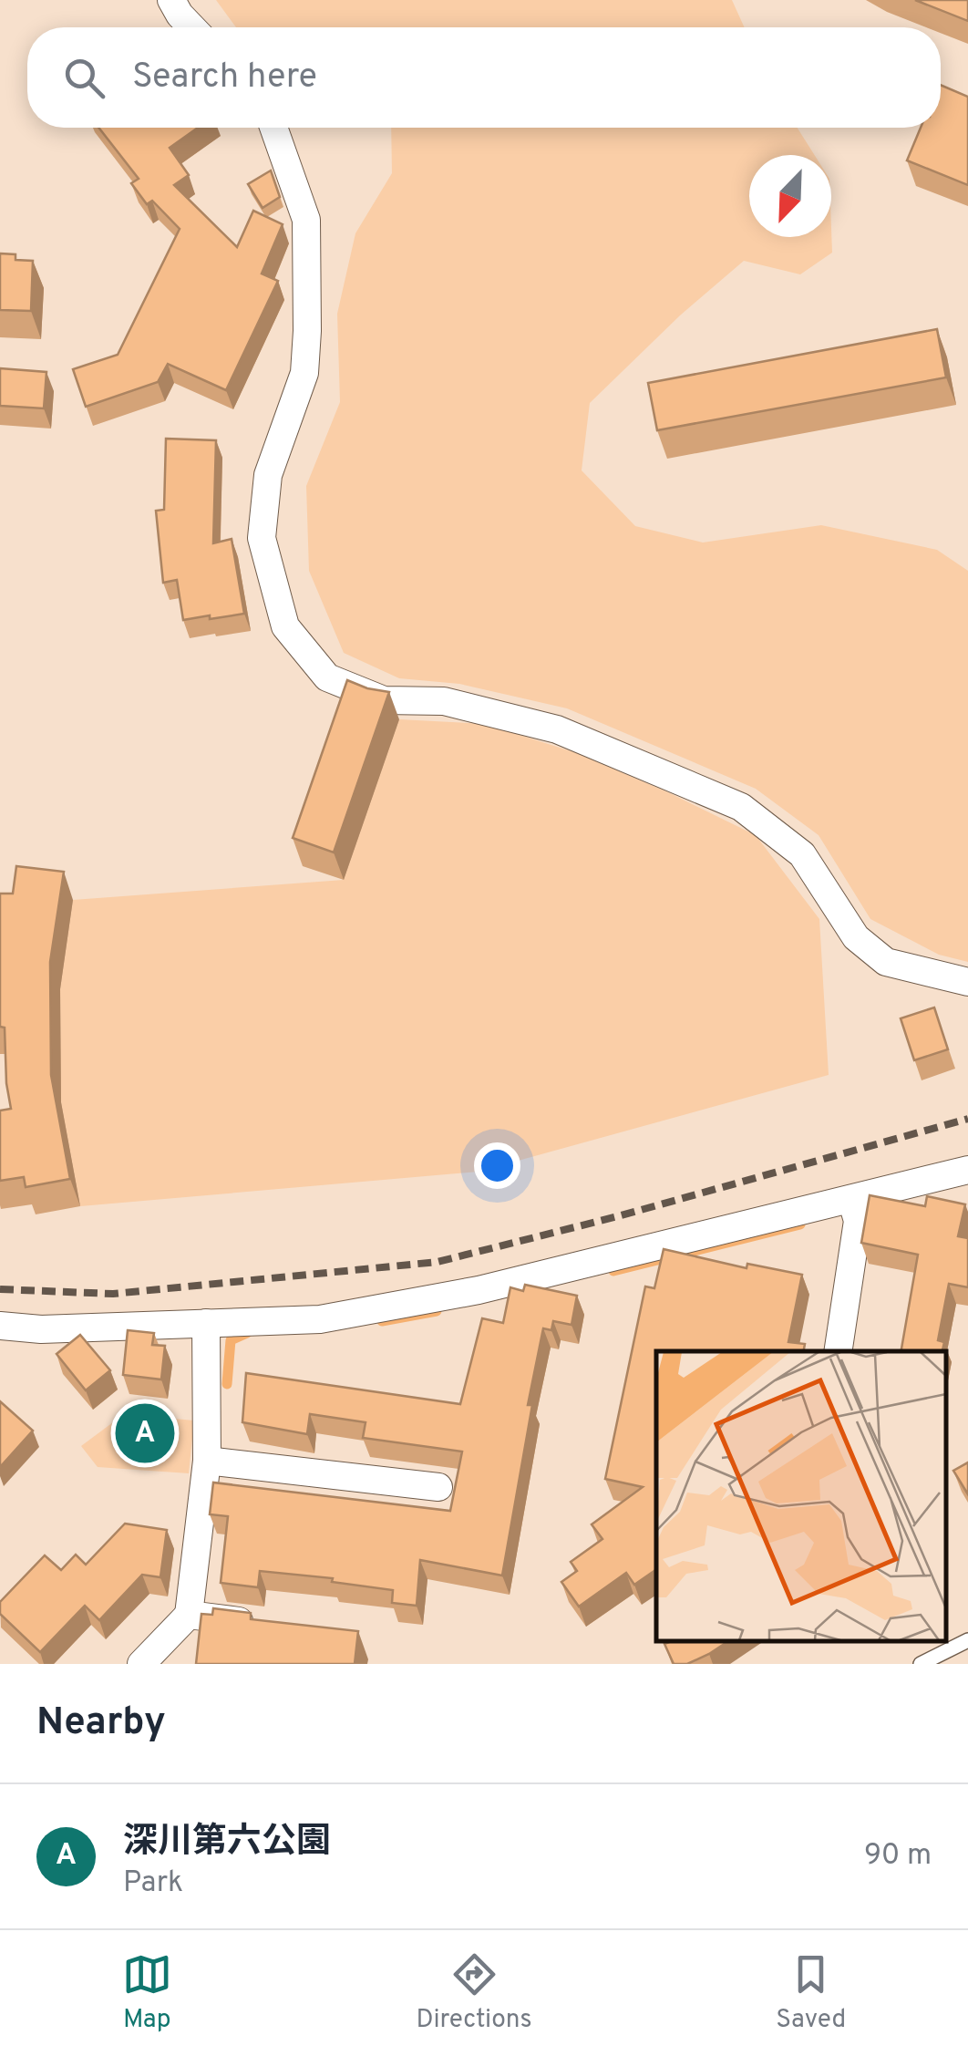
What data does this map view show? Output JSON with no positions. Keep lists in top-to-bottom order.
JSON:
{
  "north": "bottom left",
  "page": {
    "search": "Search here",
    "pins": "A",
    "heading": "Nearby",
    "list": [
      {
        "mark": "A",
        "name": "深川第六公園",
        "note": "Park",
        "value": "90 m"
      }
    ],
    "nav": ["Map", "Directions", "Saved"]
  }
}
